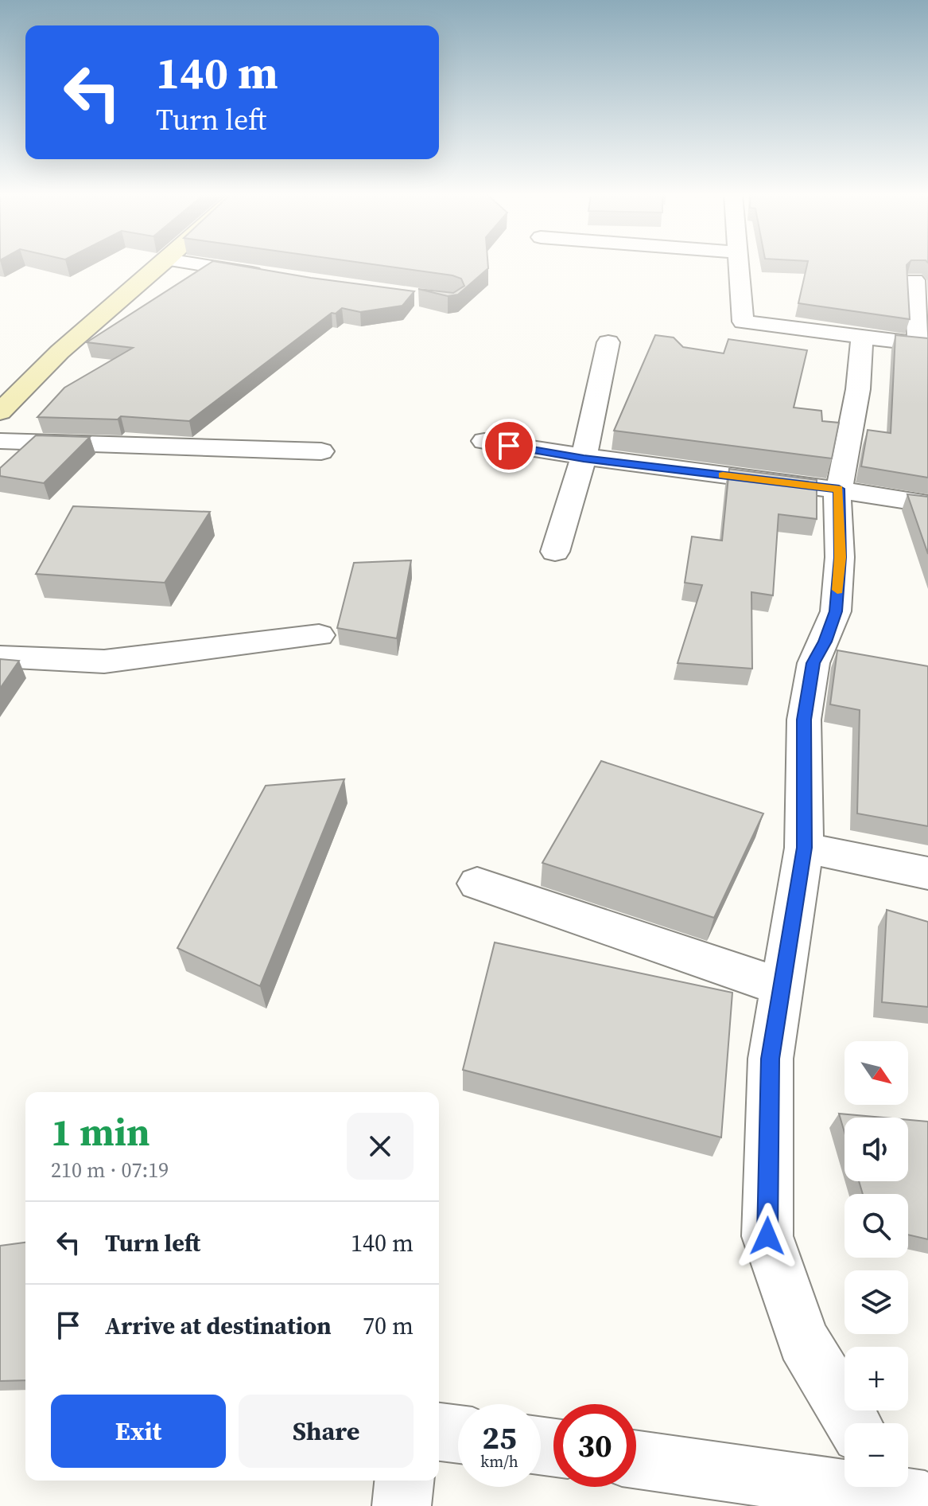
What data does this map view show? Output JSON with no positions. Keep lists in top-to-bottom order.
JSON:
{
  "north": "bottom right",
  "page": {
    "turn": ["140 m", "Turn left"],
    "map_buttons": ["+", "−"],
    "heading": ["1 min", "210 m · 07:19"],
    "list": [
      {
        "name": "Turn left",
        "value": "140 m"
      },
      {
        "name": "Arrive at destination",
        "value": "70 m"
      }
    ],
    "buttons": ["Exit", "Share"],
    "speed": "25 km/h",
    "limit": "30"
  }
}
